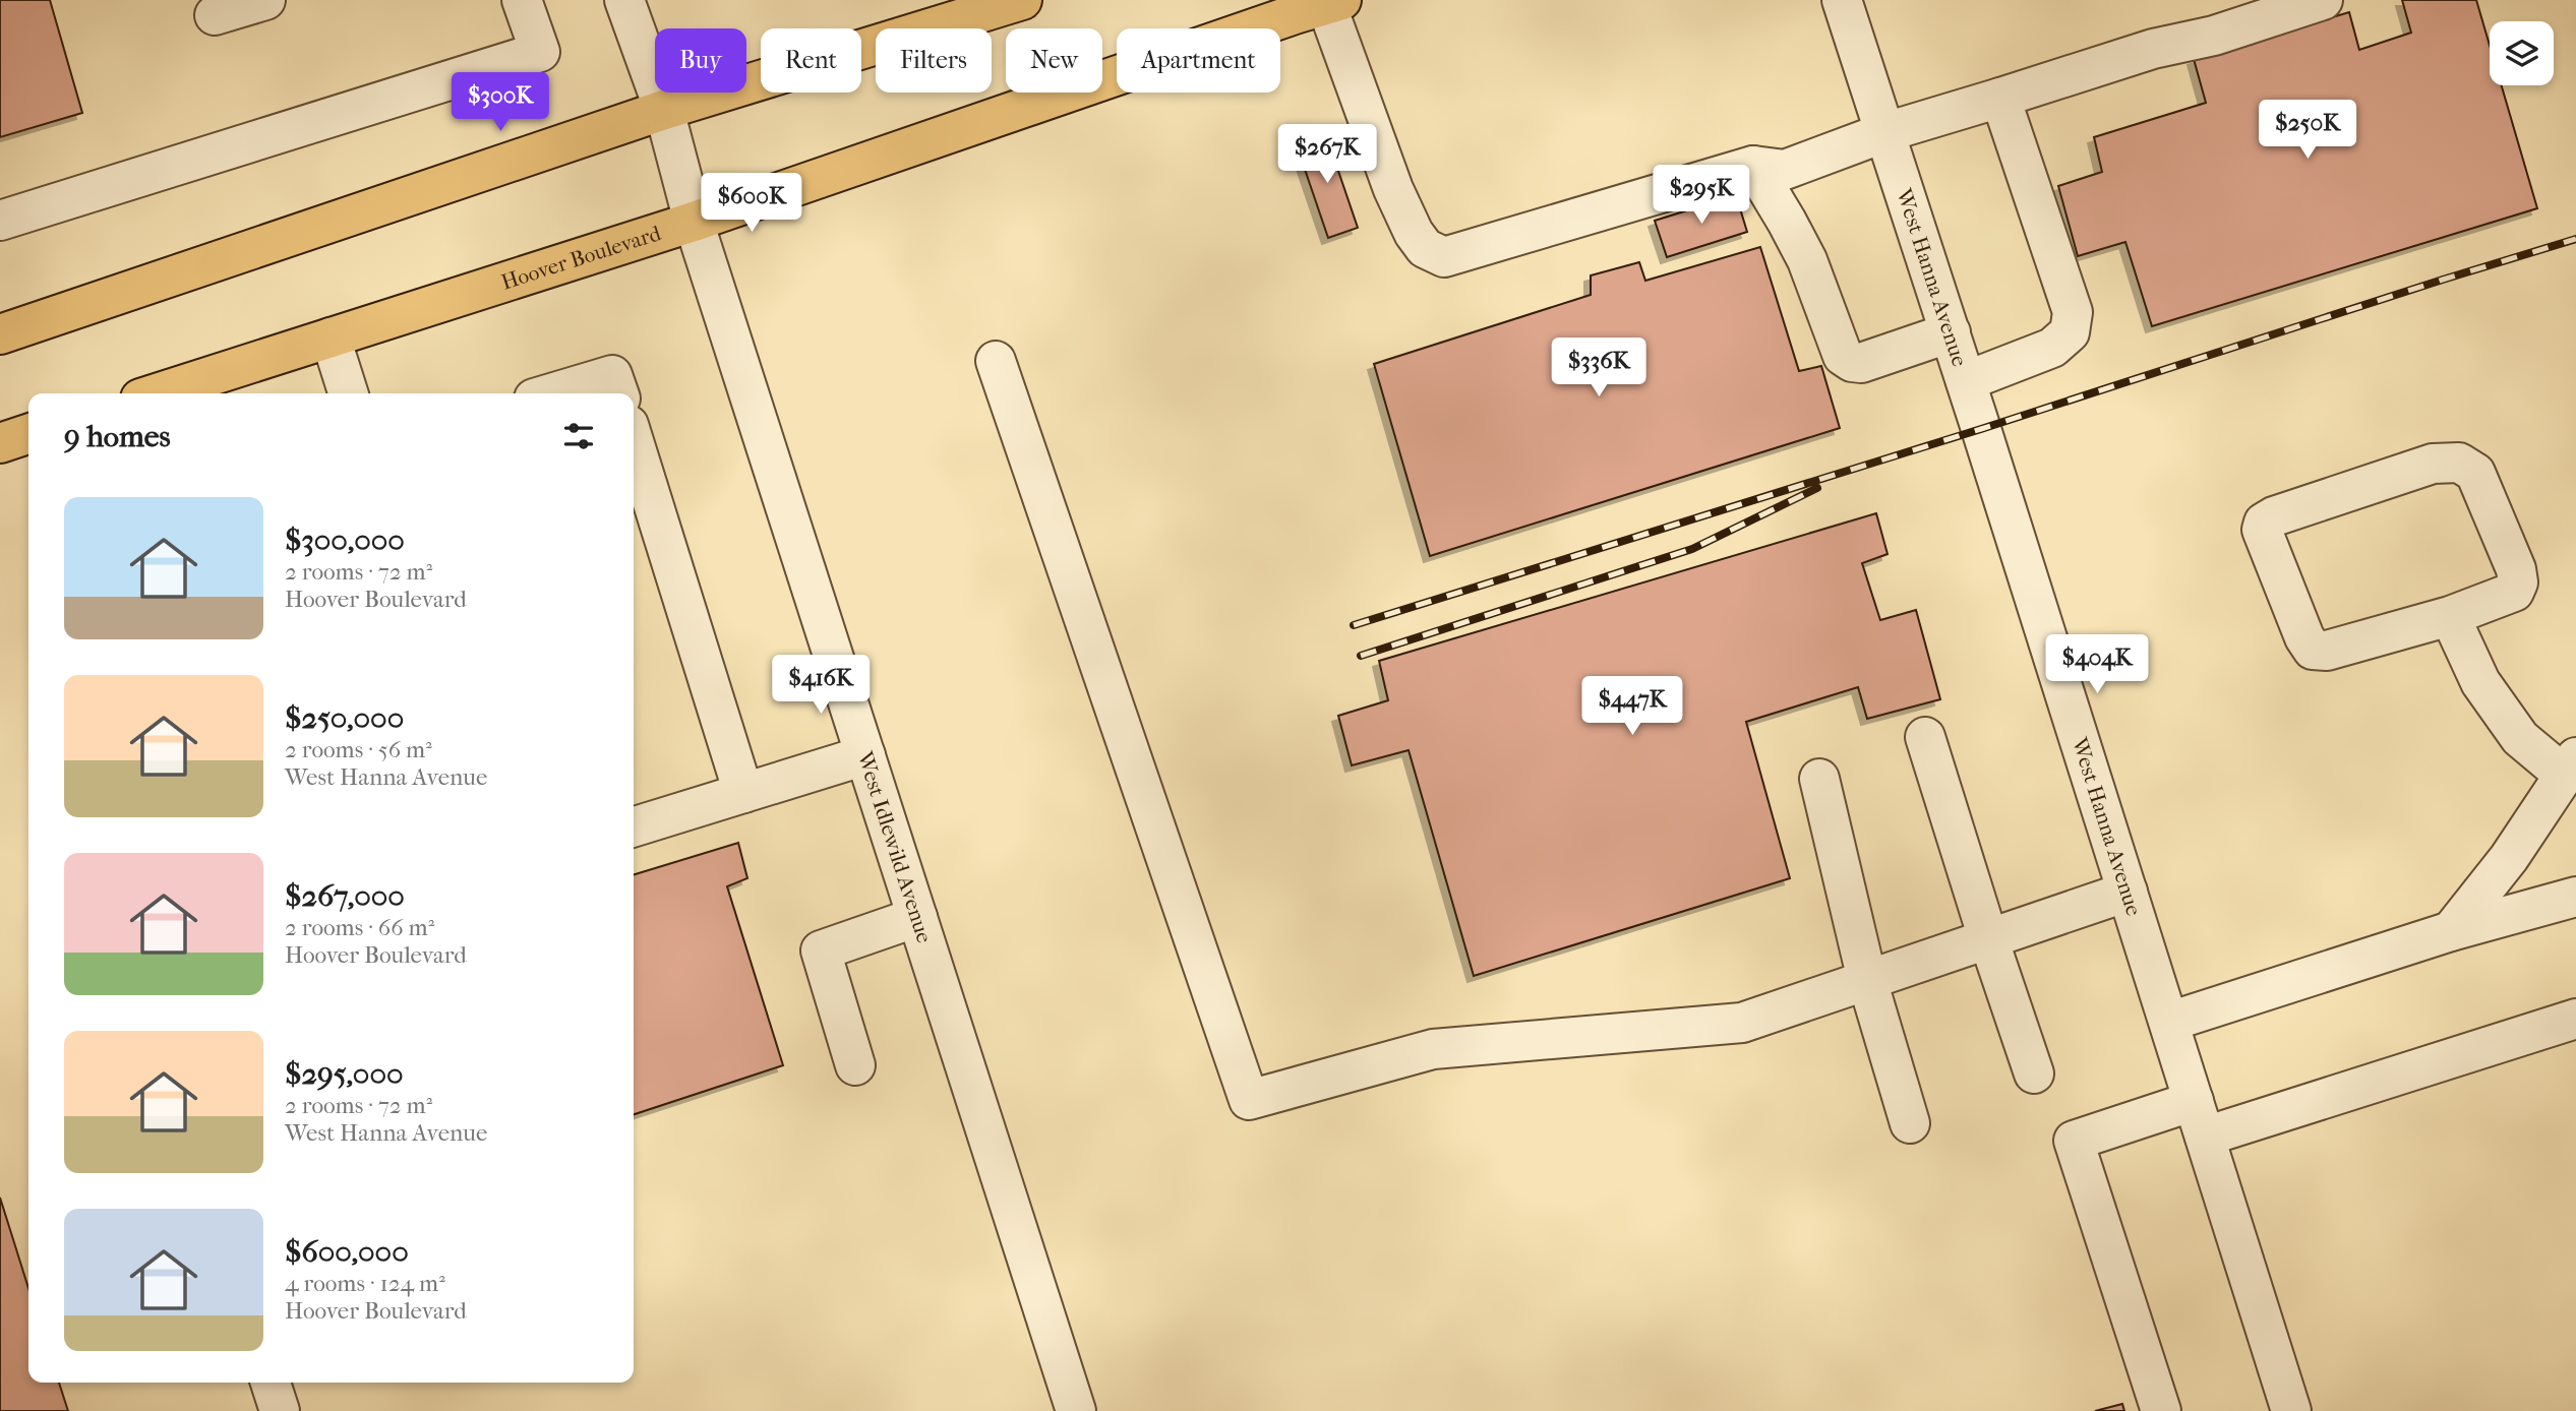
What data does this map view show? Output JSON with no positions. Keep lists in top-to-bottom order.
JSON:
{
  "streets": {
    "main road": ["Hoover Boulevard"],
    "street": ["West Hanna Avenue", "West Idlewild Avenue"]
  },
  "crossings": [
    ["Hoover Boulevard", "West Idlewild Avenue"]
  ],
  "page": {
    "chip": [
      "Buy",
      "Rent",
      "Filters",
      "New",
      "Apartment"
    ],
    "price": [
      "$300K",
      "$250K",
      "$267K",
      "$295K",
      "$600K",
      "$336K",
      "$404K",
      "$416K",
      "$447K"
    ],
    "heading": "9 homes",
    "list": [
      {
        "name": "$300,000",
        "note": "2 rooms · 72 m² · Hoover Boulevard"
      },
      {
        "name": "$250,000",
        "note": "2 rooms · 56 m² · West Hanna Avenue"
      },
      {
        "name": "$267,000",
        "note": "2 rooms · 66 m² · Hoover Boulevard"
      },
      {
        "name": "$295,000",
        "note": "2 rooms · 72 m² · West Hanna Avenue"
      },
      {
        "name": "$600,000",
        "note": "4 rooms · 124 m² · Hoover Boulevard"
      }
    ]
  }
}
